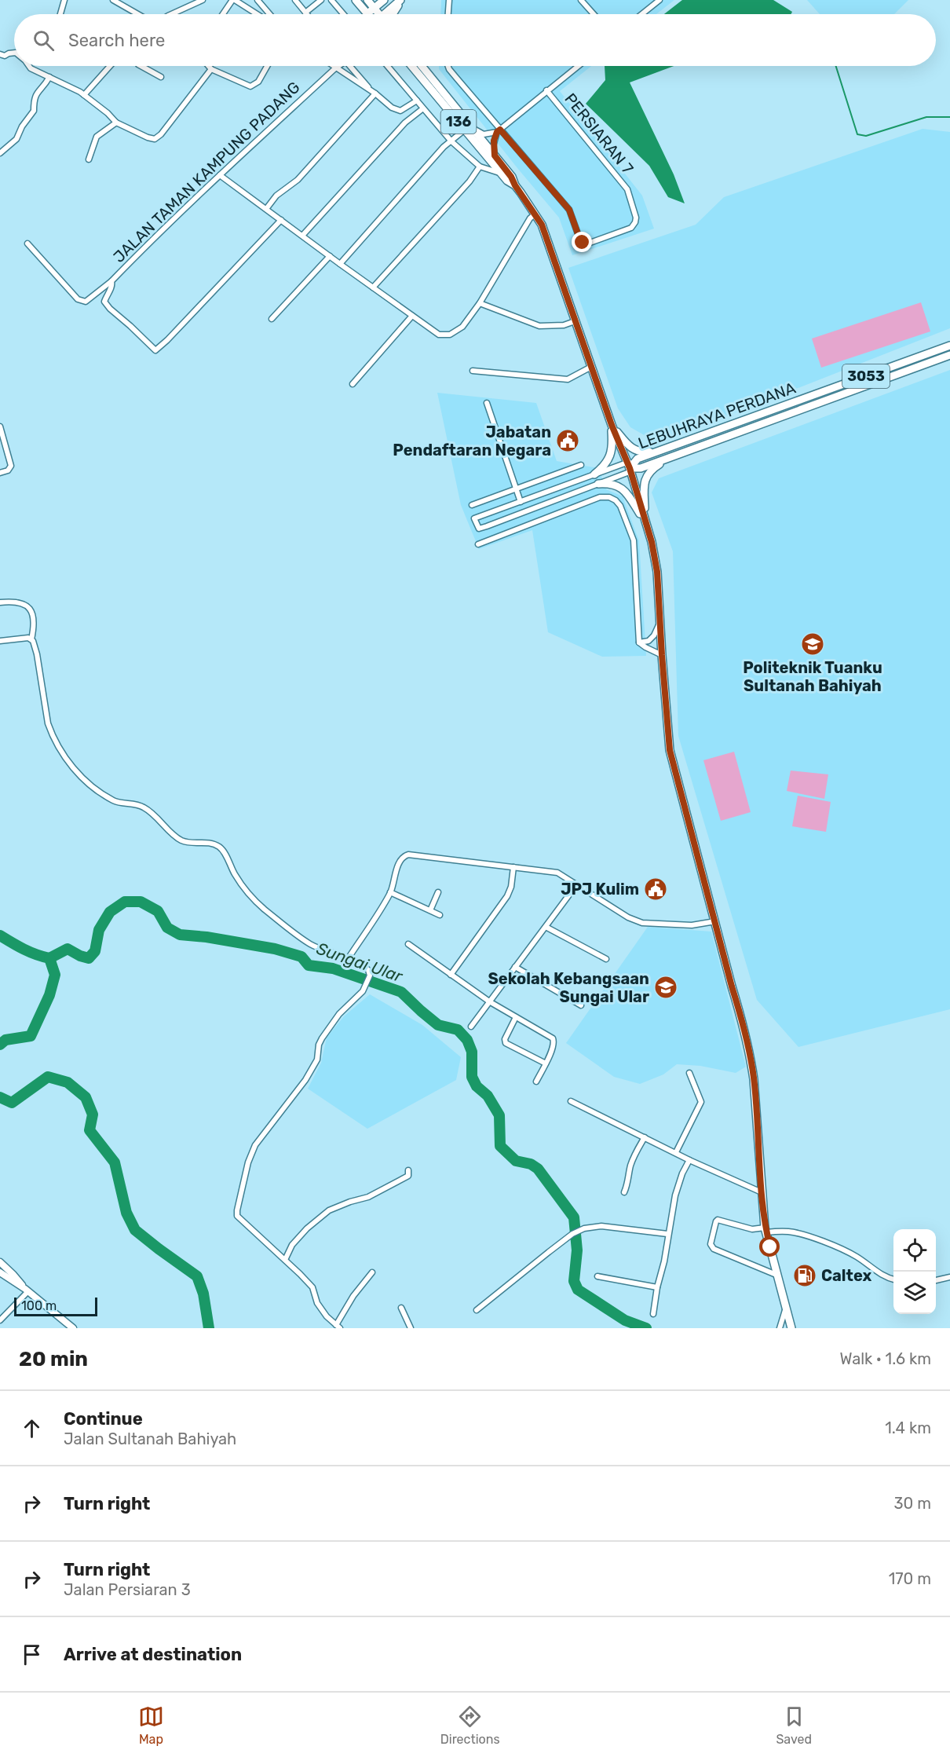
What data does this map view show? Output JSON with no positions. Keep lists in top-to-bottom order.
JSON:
{
  "streets": {
    "main road": ["136", "3053", "LEBUHRAYA PERDANA"],
    "street": ["PERSIARAN 7", "JALAN TAMAN KAMPUNG PADANG"]
  },
  "crossings": [
    ["136", "LEBUHRAYA PERDANA"]
  ],
  "water": ["Sungai Ular"],
  "places": {
    "public building": ["Jabatan Pendaftaran Negara", "JPJ Kulim"],
    "school or university": ["Politeknik Tuanku Sultanah Bahiyah", "Sekolah Kebangsaan Sungai Ular"],
    "fuel station": ["Caltex"]
  },
  "scale_bar": "100 m",
  "page": {
    "search": "Search here",
    "scale": "100 m",
    "heading": ["20 min", "Walk · 1.6 km"],
    "list": [
      ["Continue", "Jalan Sultanah Bahiyah", "1.4 km"],
      ["Turn right", "30 m"],
      ["Turn right", "Jalan Persiaran 3", "170 m"],
      "Arrive at destination"
    ],
    "nav": ["Map", "Directions", "Saved"]
  }
}
